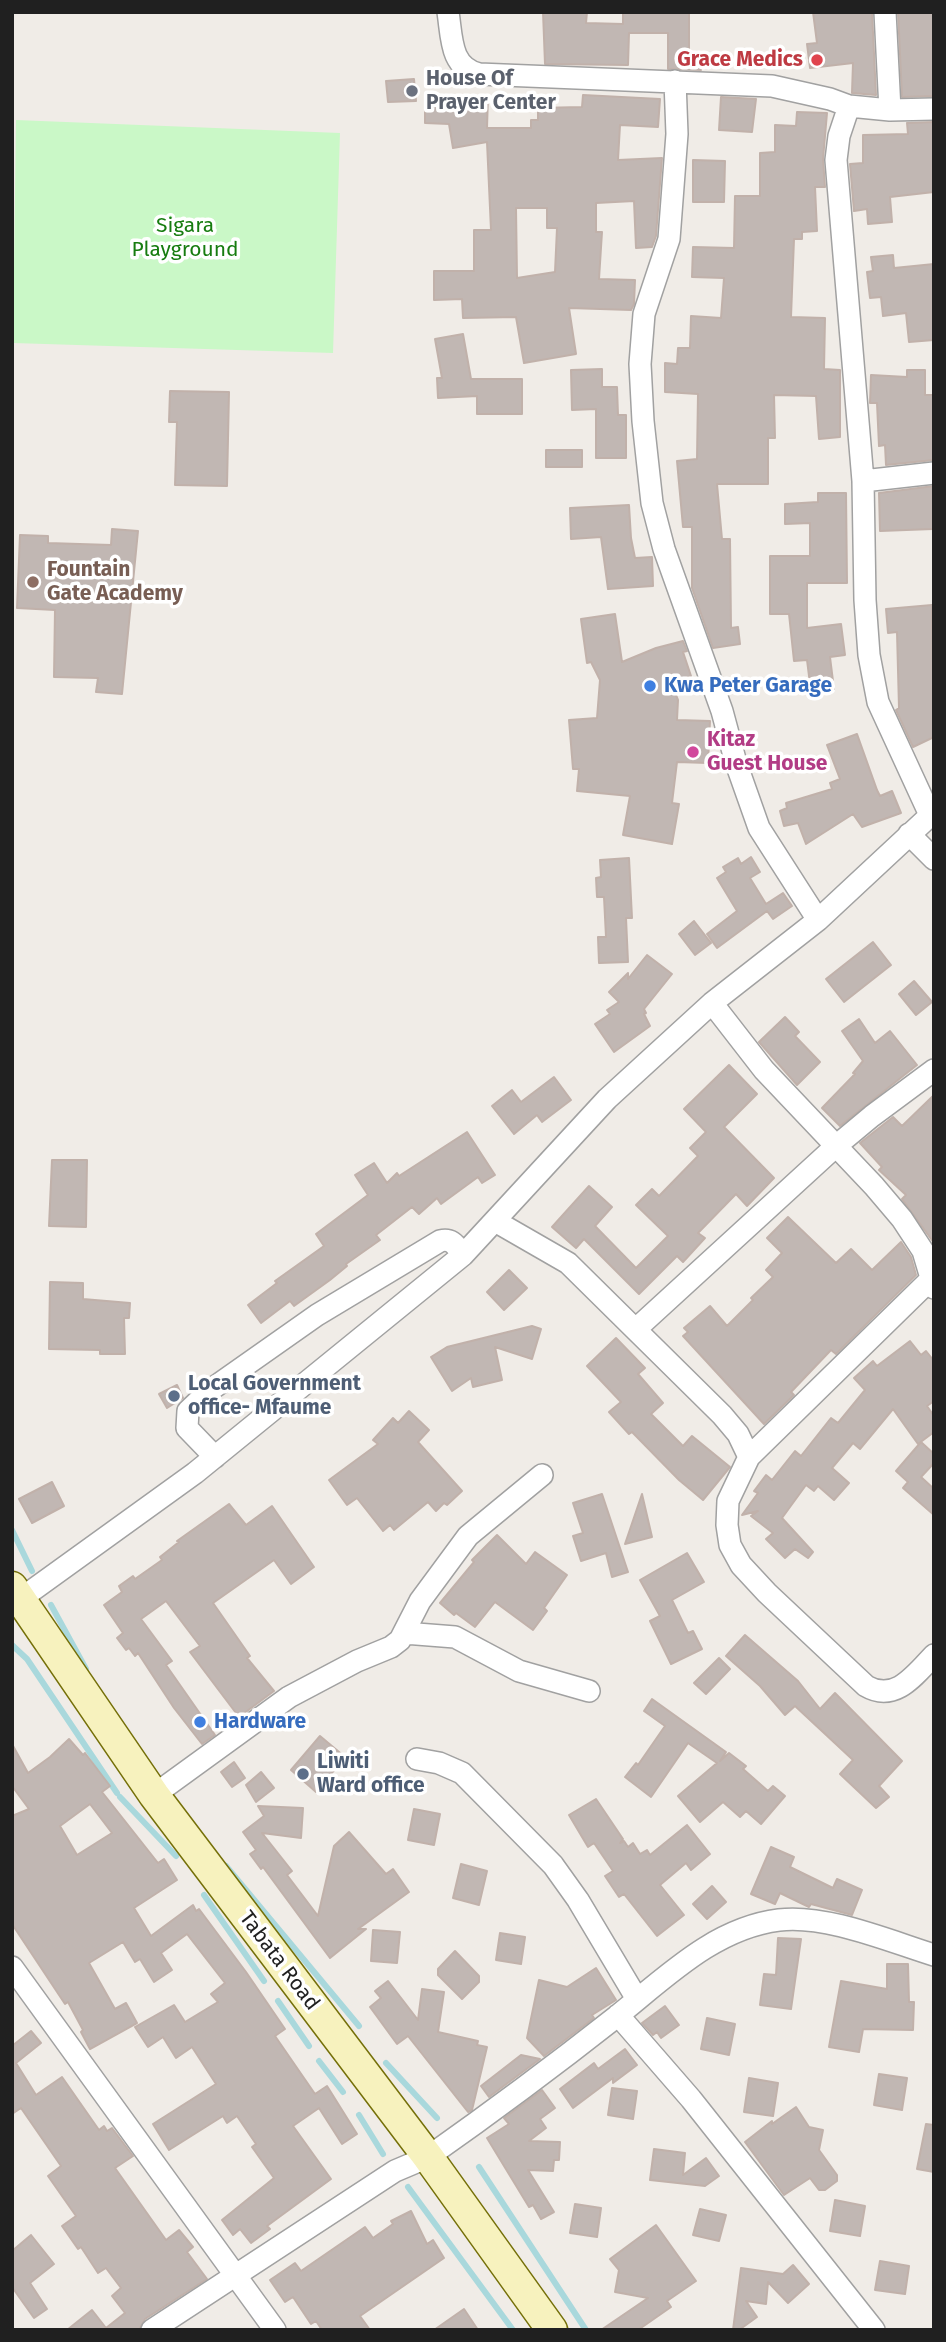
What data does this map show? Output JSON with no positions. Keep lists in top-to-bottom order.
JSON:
{
  "streets": {
    "main road": ["Tabata Road"]
  },
  "parks": ["Sigara Playground"],
  "places": [
    "Grace Medics",
    "House Of Prayer Center",
    "Fountain Gate Academy",
    "Kwa Peter Garage",
    "Kitaz Guest House",
    "Local Government office- Mfaume",
    "Hardware",
    "Liwiti Ward office"
  ]
}
